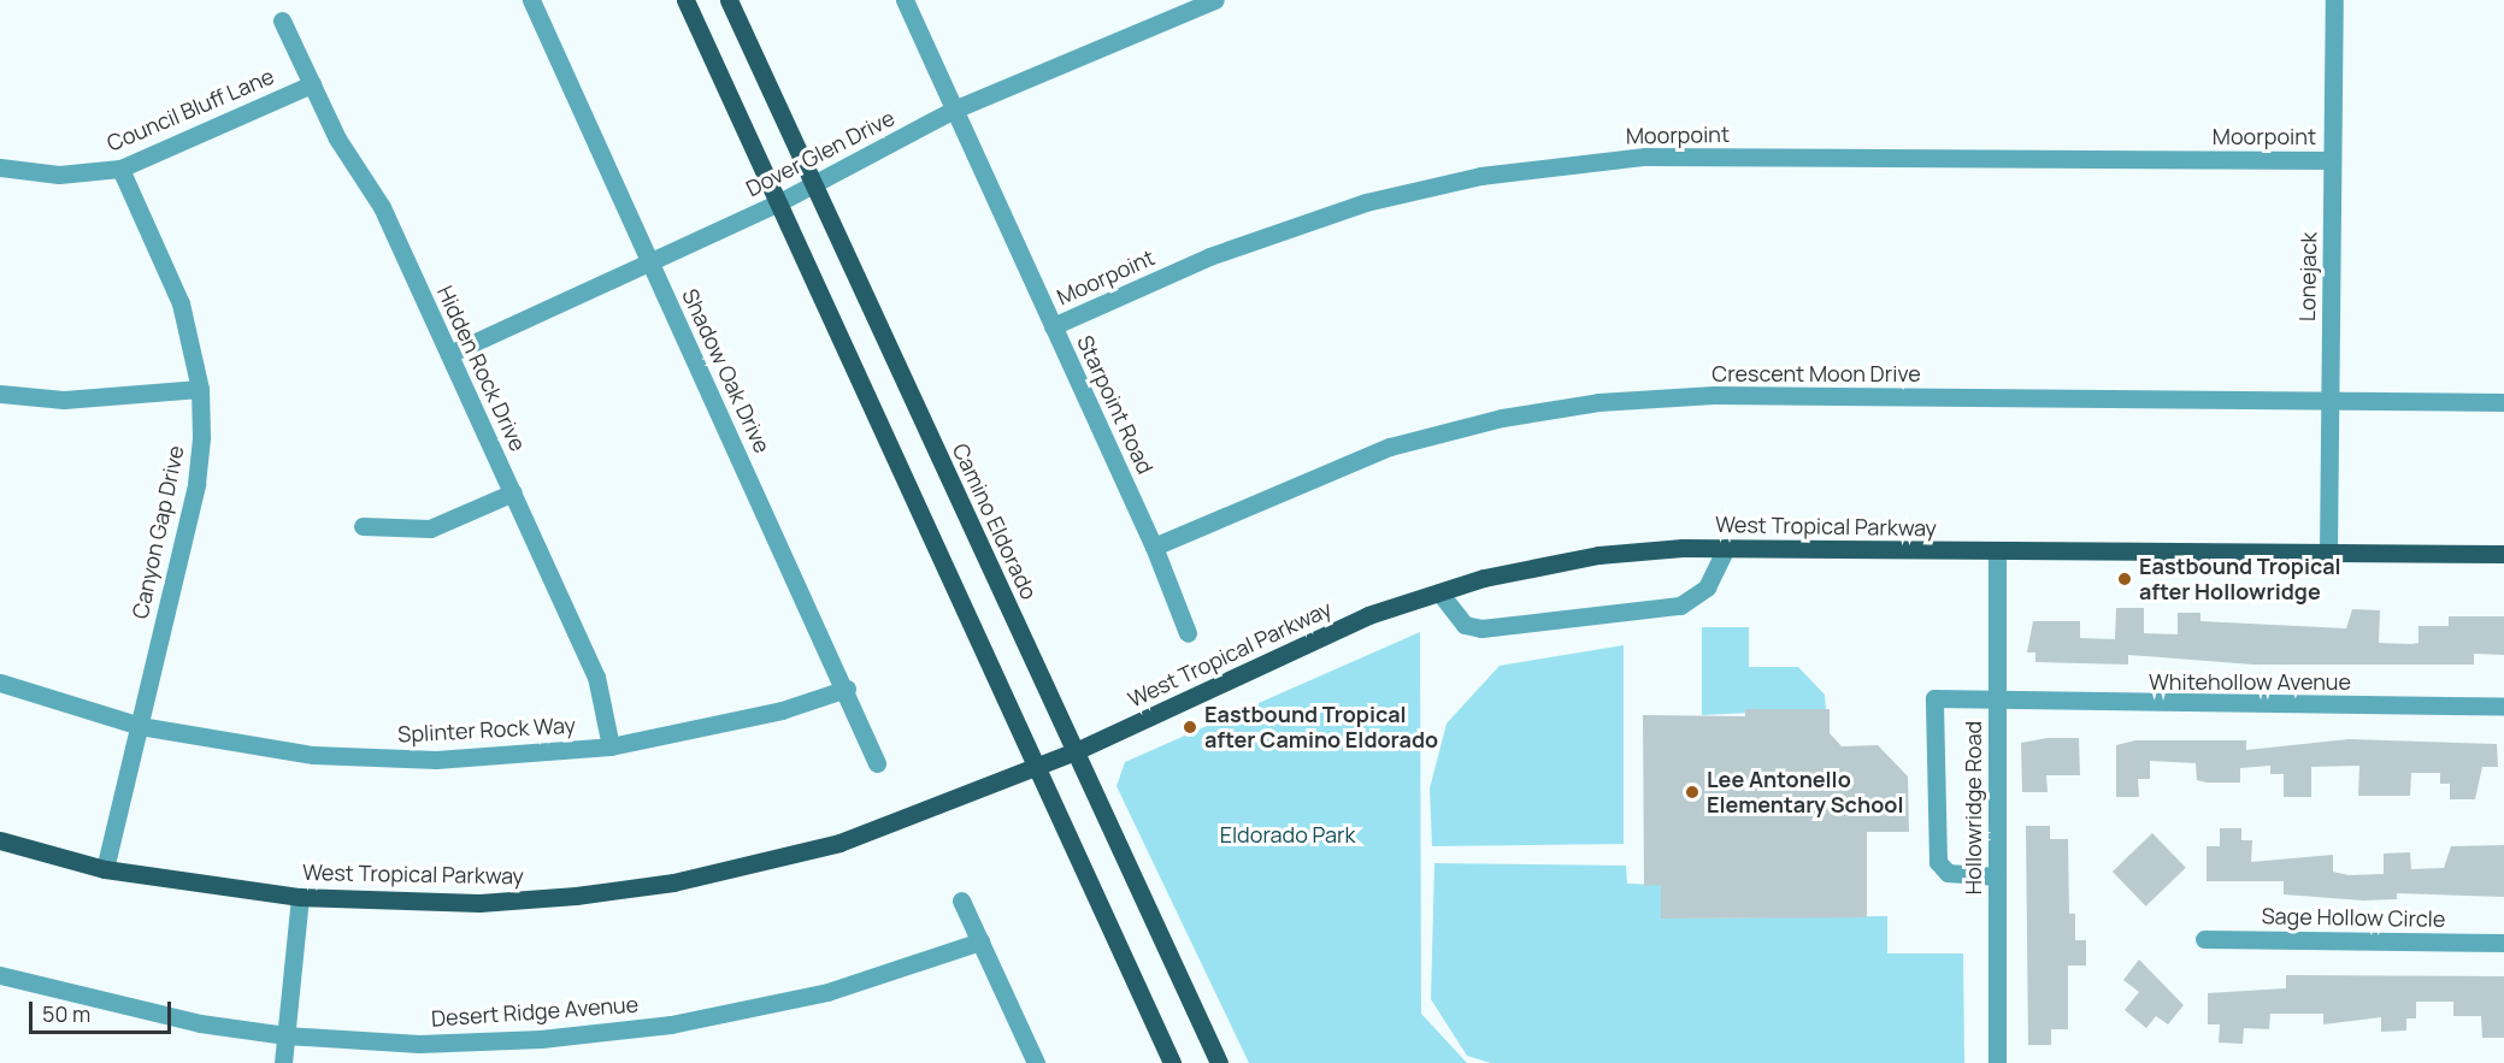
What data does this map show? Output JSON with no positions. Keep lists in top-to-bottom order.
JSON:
{
  "streets": {
    "main road": ["Camino Eldorado", "West Tropical Parkway"],
    "street": [
      "Council Bluff Lane",
      "Moorpoint",
      "Dover Glen Drive",
      "Lonejack",
      "Hidden Rock Drive",
      "Shadow Oak Drive",
      "Crescent Moon Drive",
      "Starpoint Road",
      "Canyon Gap Drive",
      "Whitehollow Avenue",
      "Splinter Rock Way",
      "Hollowridge Road",
      "Sage Hollow Circle",
      "Desert Ridge Avenue"
    ]
  },
  "crossings": [
    ["Council Bluff Lane", "Hidden Rock Drive"],
    ["Council Bluff Lane", "Canyon Gap Drive"],
    ["Moorpoint", "Lonejack"],
    ["Moorpoint", "Starpoint Road"],
    ["Dover Glen Drive", "Hidden Rock Drive"],
    ["Dover Glen Drive", "Shadow Oak Drive"],
    ["Dover Glen Drive", "Starpoint Road"],
    ["Dover Glen Drive", "Camino Eldorado"],
    ["Lonejack", "Crescent Moon Drive"],
    ["Lonejack", "West Tropical Parkway"],
    ["Hidden Rock Drive", "Splinter Rock Way"],
    ["Shadow Oak Drive", "Splinter Rock Way"],
    ["Crescent Moon Drive", "Starpoint Road"],
    ["Camino Eldorado", "West Tropical Parkway"],
    ["West Tropical Parkway", "Canyon Gap Drive"],
    ["West Tropical Parkway", "Hollowridge Road"],
    ["Canyon Gap Drive", "Splinter Rock Way"],
    ["Whitehollow Avenue", "Hollowridge Road"]
  ],
  "parks": ["Eldorado Park"],
  "places": ["Eastbound Tropical after Hollowridge", "Eastbound Tropical after Camino Eldorado", "Lee Antonello Elementary School"],
  "scale_bar": "50 m"
}
